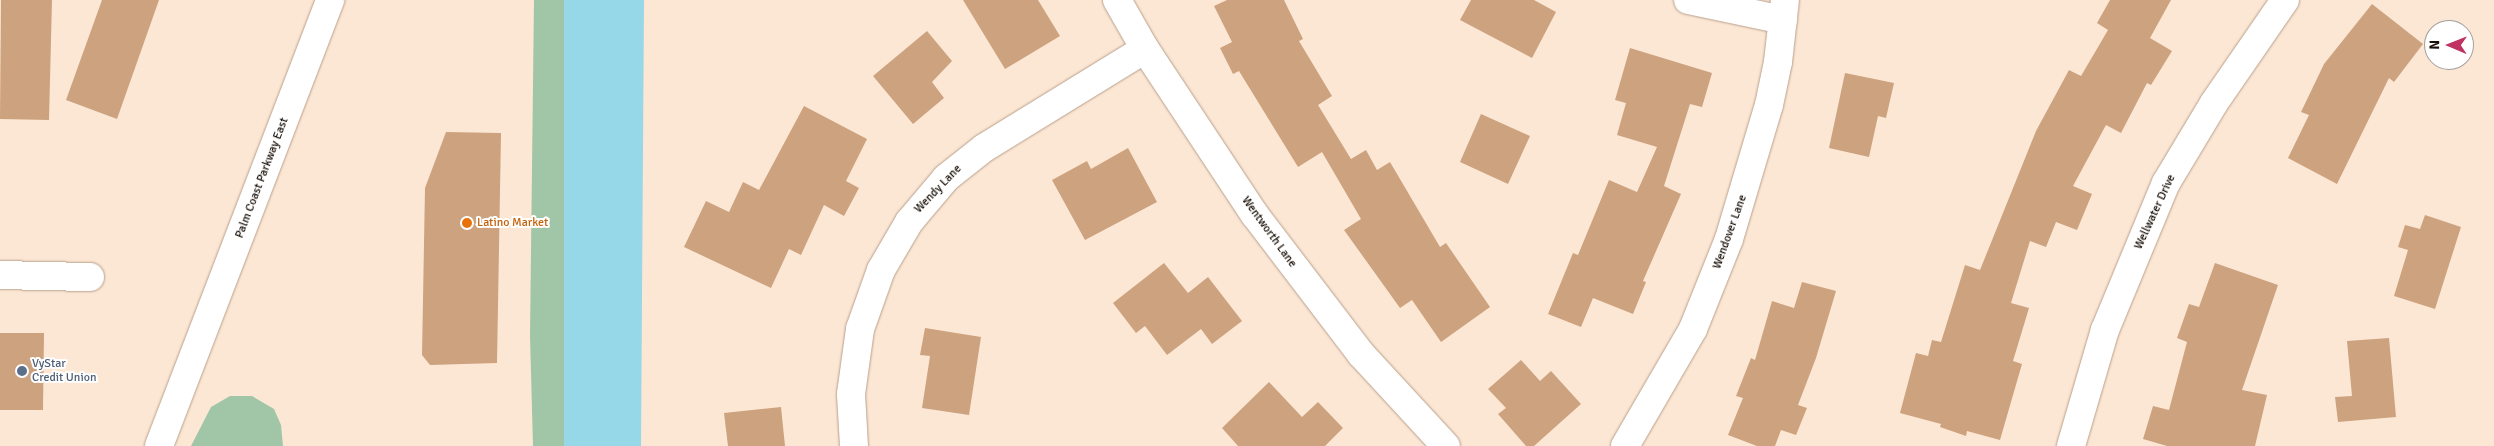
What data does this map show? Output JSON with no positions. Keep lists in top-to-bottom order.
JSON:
{
  "streets": {
    "street": [
      "Palm Coast Parkway East",
      "Wendy Lane",
      "Wellwater Drive",
      "Wentworth Lane",
      "Wendover Lane"
    ]
  },
  "crossings": [
    ["Wendy Lane", "Wentworth Lane"]
  ],
  "places": ["Latino Market", "VyStar Credit Union"],
  "north": "left"
}
